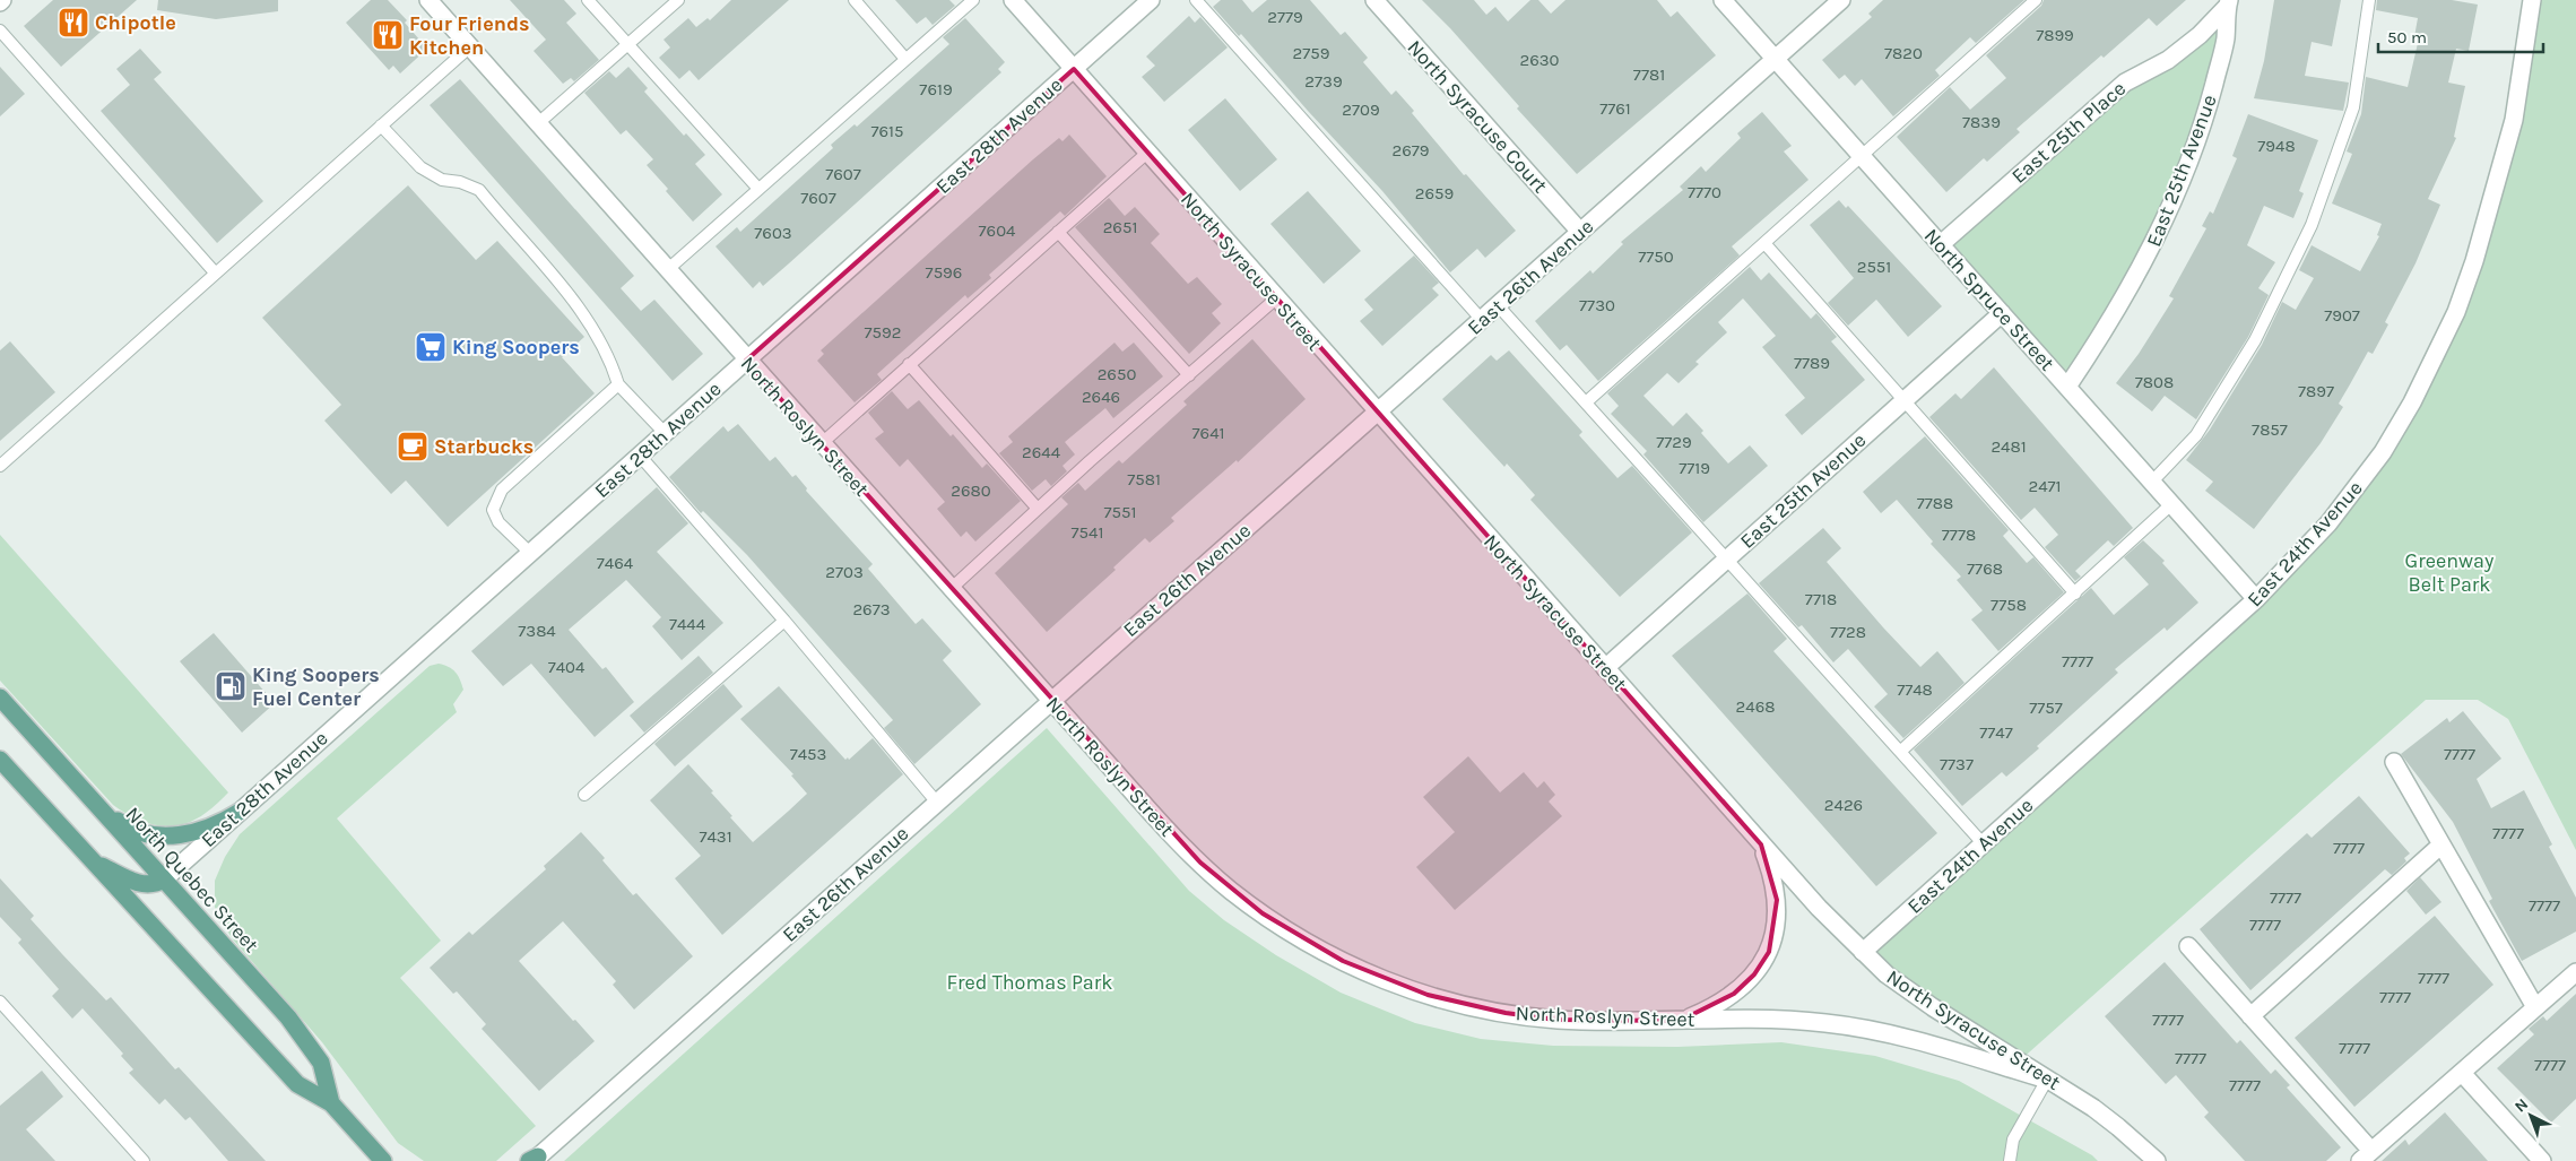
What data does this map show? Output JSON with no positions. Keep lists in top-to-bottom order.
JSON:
{
  "streets": {
    "main road": ["North Quebec Street"],
    "street": [
      "North Syracuse Court",
      "East 25th Place",
      "East 28th Avenue",
      "East 25th Avenue",
      "North Syracuse Street",
      "East 26th Avenue",
      "North Spruce Street",
      "North Roslyn Street",
      "East 24th Avenue"
    ]
  },
  "crossings": [
    ["North Syracuse Court", "East 26th Avenue"],
    ["East 25th Place", "East 25th Avenue"],
    ["East 25th Place", "North Spruce Street"],
    ["East 28th Avenue", "North Syracuse Street"],
    ["East 28th Avenue", "North Roslyn Street"],
    ["East 28th Avenue", "North Quebec Street"],
    ["East 25th Avenue", "North Syracuse Street"],
    ["East 25th Avenue", "North Spruce Street"],
    ["North Syracuse Street", "East 26th Avenue"],
    ["North Syracuse Street", "North Roslyn Street"],
    ["North Syracuse Street", "East 24th Avenue"],
    ["East 26th Avenue", "North Spruce Street"],
    ["East 26th Avenue", "North Roslyn Street"],
    ["North Spruce Street", "East 24th Avenue"]
  ],
  "parks": ["Greenway Belt Park", "Fred Thomas Park"],
  "places": {
    "restaurant": ["Chipotle", "Four Friends Kitchen"],
    "supermarket": ["King Soopers"],
    "cafe": ["Starbucks"],
    "fuel station": ["King Soopers Fuel Center"]
  },
  "house_numbers": [
    "2779",
    "7899",
    "2759",
    "7820",
    "2630",
    "7781",
    "2739",
    "7619",
    "7761",
    "2709",
    "7839",
    "7615",
    "7948",
    "2679",
    "7607",
    "7770",
    "2659",
    "7607",
    "2651",
    "7604",
    "7603",
    "7750",
    "2551",
    "7596",
    "7730",
    "7907",
    "7592",
    "7789",
    "2650",
    "7808",
    "7897",
    "2646",
    "7857",
    "7641",
    "7729",
    "2481",
    "2644",
    "7719",
    "7581",
    "2471",
    "2680",
    "7788",
    "7551",
    "7541",
    "7778",
    "7464",
    "7768",
    "2703",
    "7718",
    "7758",
    "2673",
    "7444",
    "7384",
    "7728",
    "7777",
    "7404",
    "7748",
    "2468",
    "7757",
    "7747",
    "7453",
    "7777",
    "7737",
    "2426",
    "7777",
    "7431",
    "7777",
    "7777",
    "7777",
    "7777",
    "7777",
    "7777",
    "7777",
    "7777",
    "7777",
    "7777",
    "7777"
  ],
  "scale_bar": "50 m",
  "north": "top left"
}
